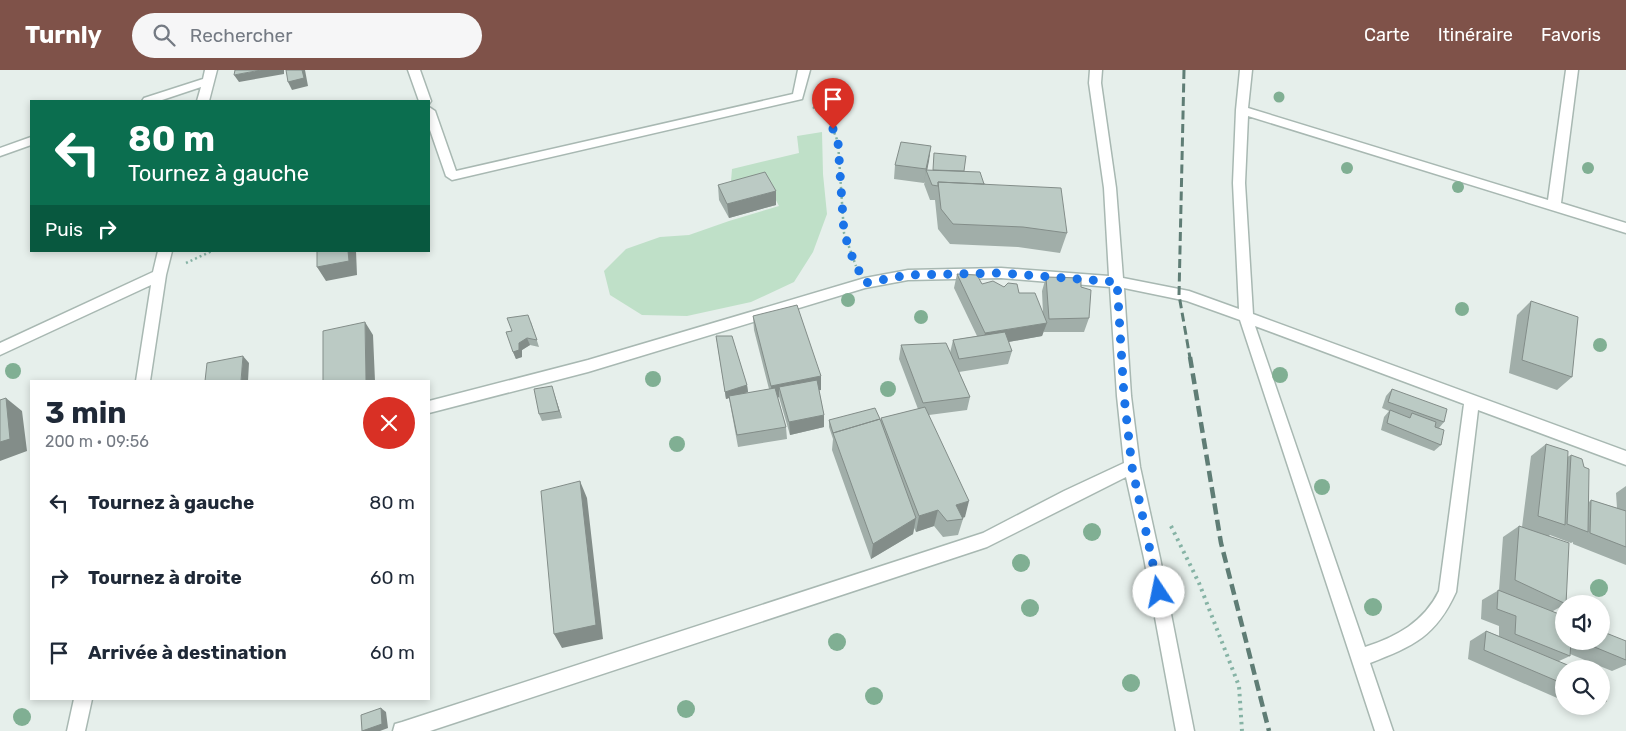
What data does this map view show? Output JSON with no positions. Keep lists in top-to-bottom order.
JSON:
{
  "page": {
    "header": "Turnly",
    "search": "Rechercher",
    "nav": ["Carte", "Itinéraire", "Favoris"],
    "turn": ["80 m", "Tournez à gauche"],
    "then": "Puis",
    "heading": ["3 min", "200 m · 09:56"],
    "list": [
      {
        "name": "Tournez à gauche",
        "value": "80 m"
      },
      {
        "name": "Tournez à droite",
        "value": "60 m"
      },
      {
        "name": "Arrivée à destination",
        "value": "60 m"
      }
    ]
  }
}
